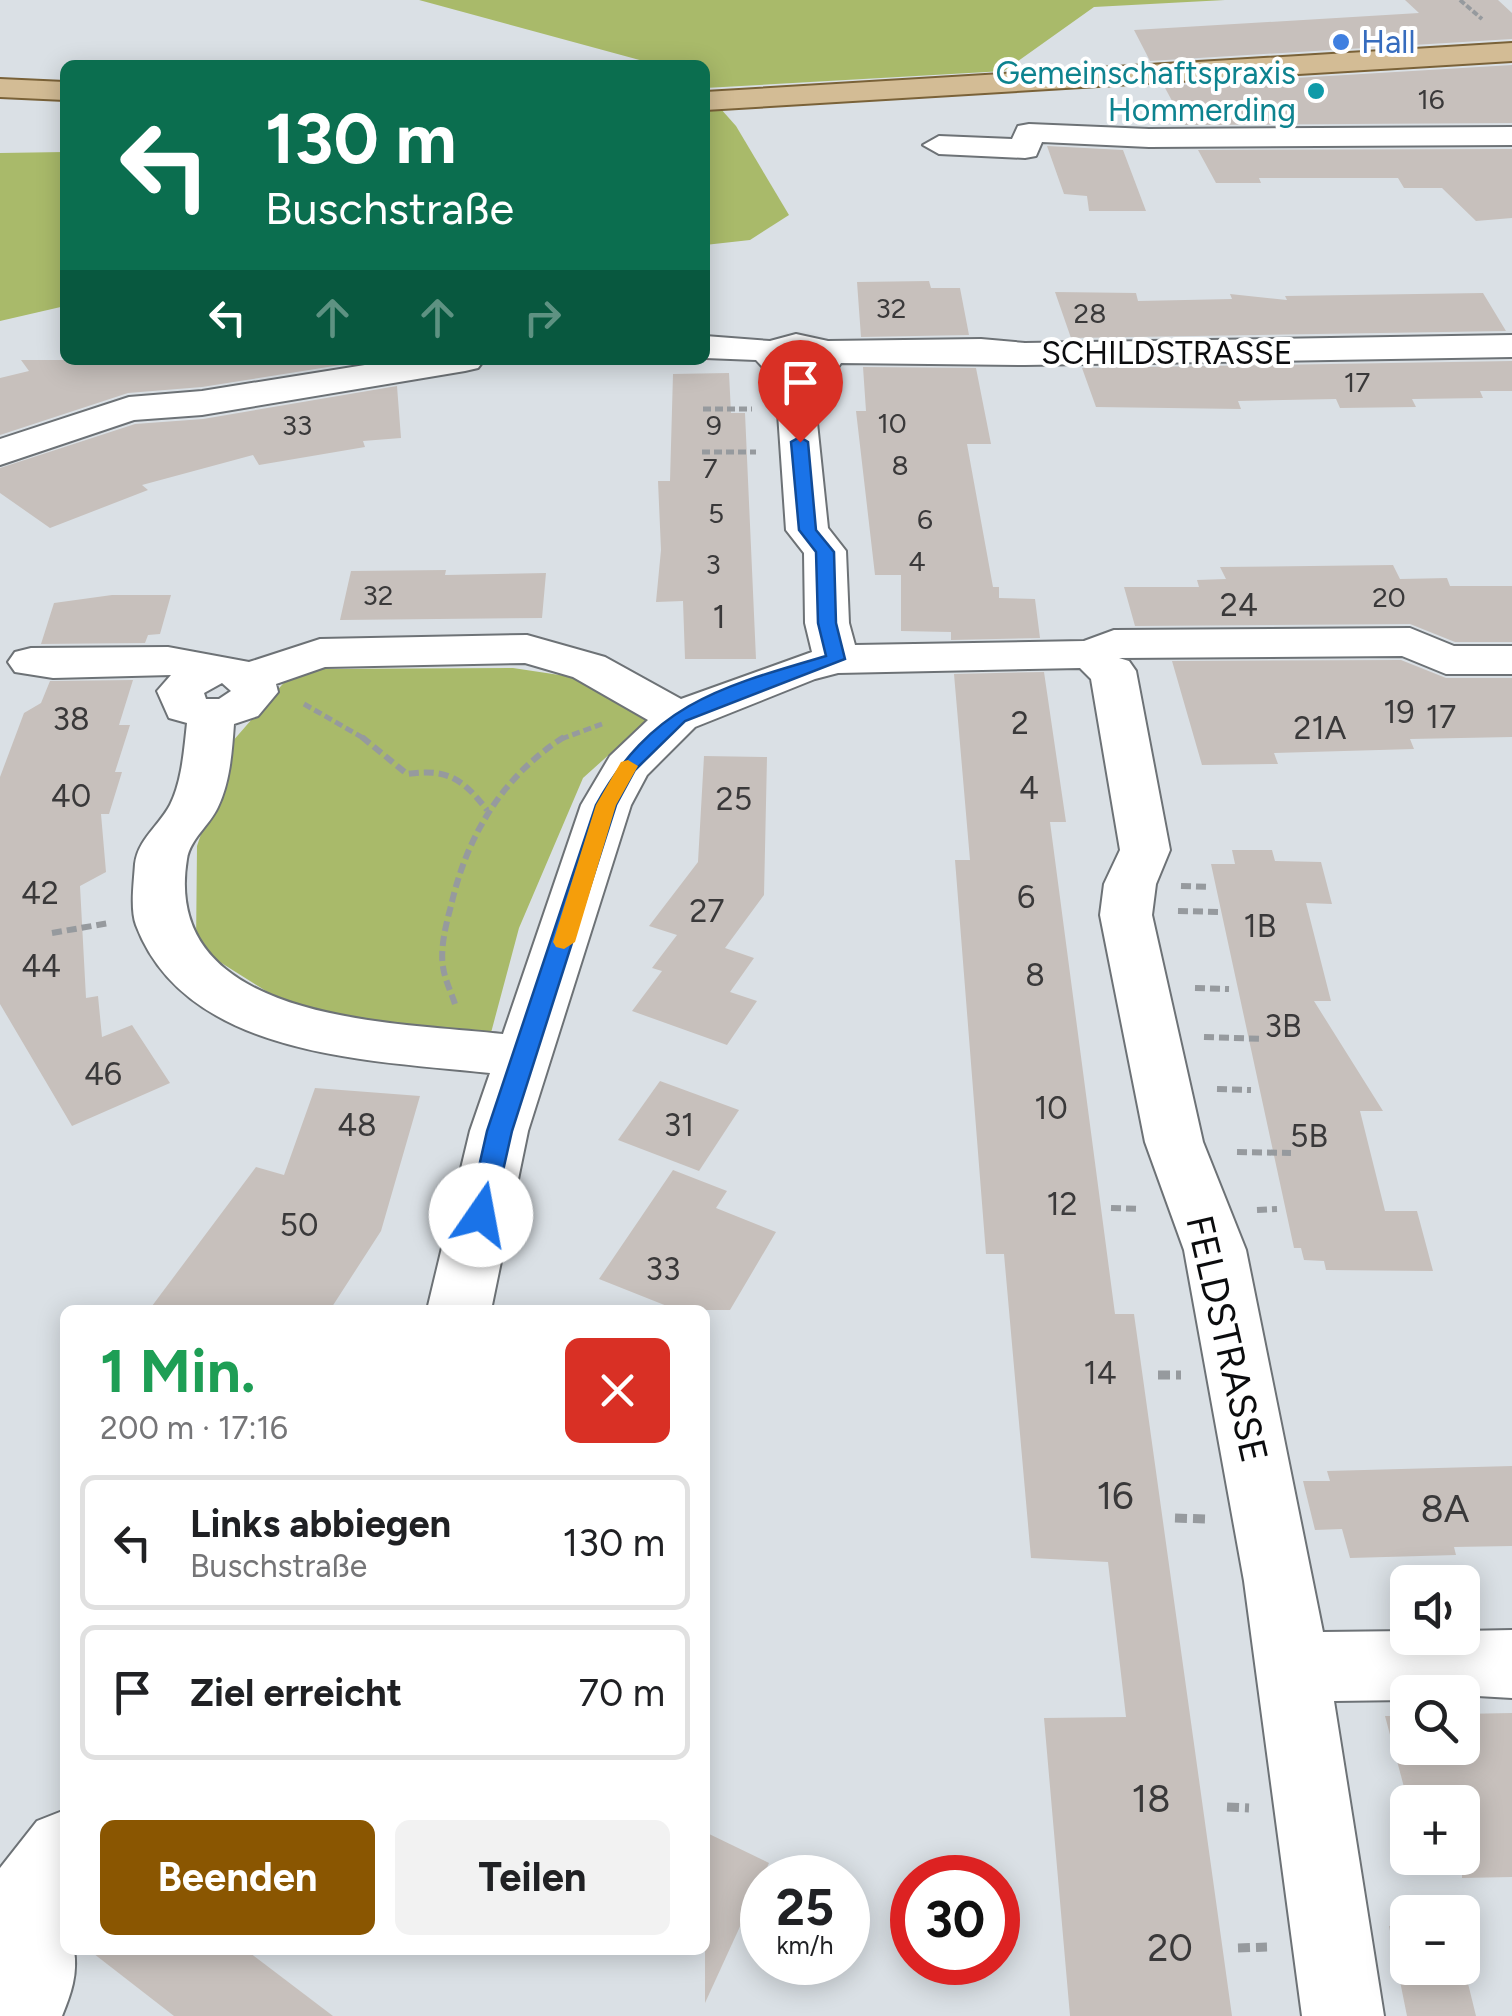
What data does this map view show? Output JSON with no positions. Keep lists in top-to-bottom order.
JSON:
{
  "streets": {
    "street": ["SCHILDSTRASSE", "FELDSTRASSE"]
  },
  "places": ["Hall", "Gemeinschaftspraxis Hommerding"],
  "house_numbers": [
    "16",
    "32",
    "28",
    "17",
    "10",
    "33",
    "9",
    "8",
    "7",
    "5",
    "6",
    "4",
    "3",
    "32",
    "20",
    "24",
    "1",
    "19",
    "17",
    "38",
    "2",
    "21A",
    "4",
    "40",
    "25",
    "42",
    "6",
    "27",
    "1B",
    "44",
    "8",
    "3B",
    "46",
    "10",
    "48",
    "31",
    "5B",
    "12",
    "50",
    "33",
    "14",
    "16",
    "8A",
    "18",
    "20"
  ],
  "page": {
    "turn": ["130 m", "Buschstraße"],
    "heading": ["1 Min.", "200 m · 17:16"],
    "list": [
      {
        "name": "Links abbiegen",
        "note": "Buschstraße",
        "value": "130 m"
      },
      {
        "name": "Ziel erreicht",
        "value": "70 m"
      }
    ],
    "map_buttons": ["+", "−"],
    "buttons": ["Beenden", "Teilen"],
    "speed": "25 km/h",
    "limit": "30"
  }
}
